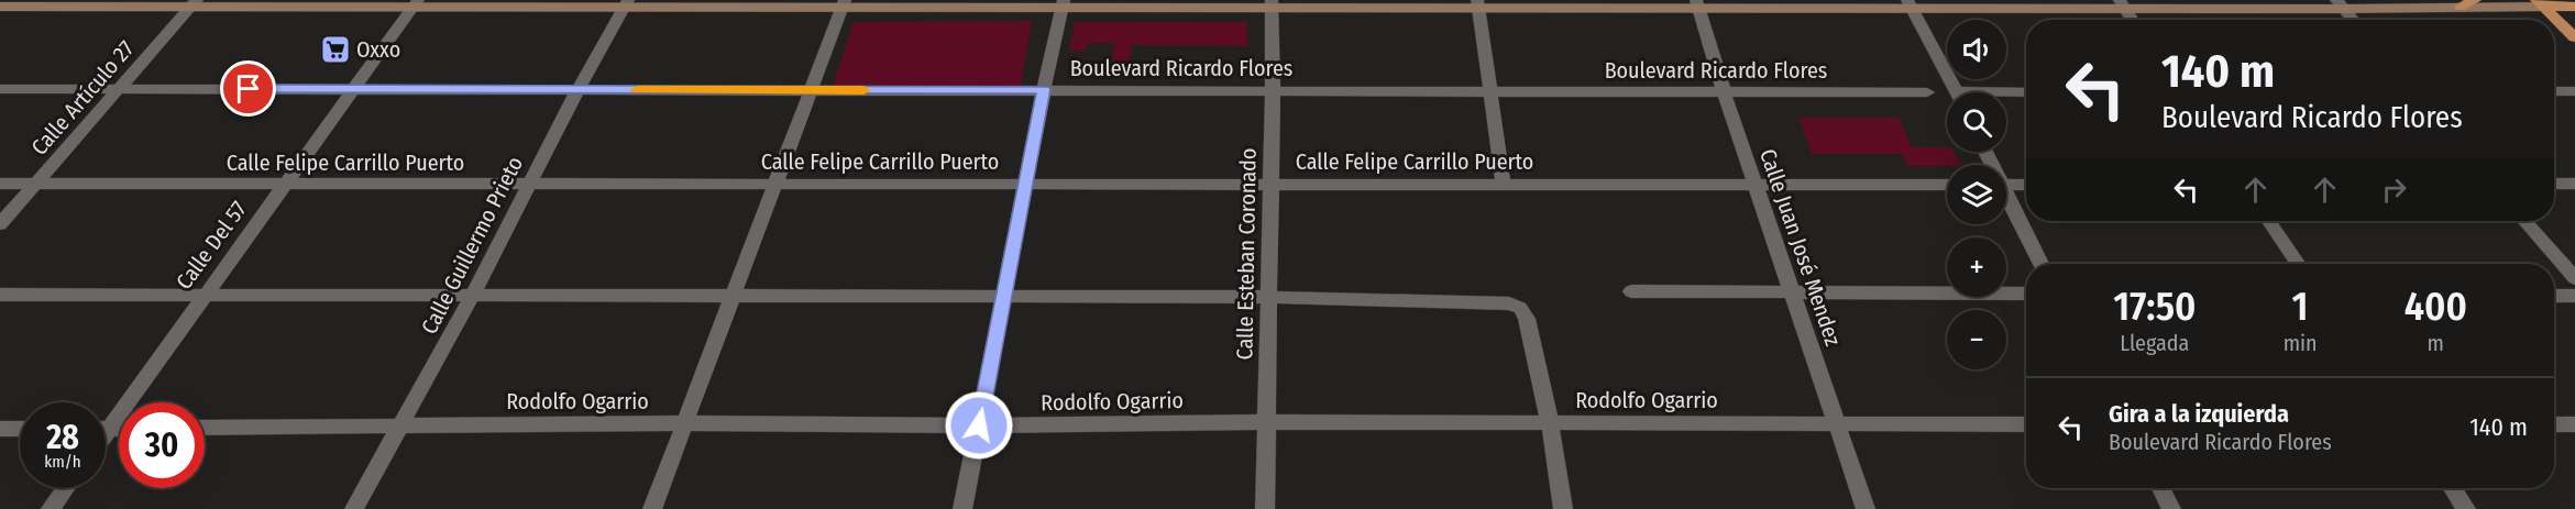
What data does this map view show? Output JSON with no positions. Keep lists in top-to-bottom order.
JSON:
{
  "streets": {
    "street": [
      "Boulevard Ricardo Flores",
      "Calle Artículo 27",
      "Calle Felipe Carrillo Puerto",
      "Calle Del 57",
      "Calle Guillermo Prieto",
      "Calle Juan José Mendez",
      "Calle Esteban Coronado",
      "Rodolfo Ogarrio"
    ]
  },
  "crossings": [
    ["Boulevard Ricardo Flores", "Calle Artículo 27"],
    ["Boulevard Ricardo Flores", "Calle Del 57"],
    ["Boulevard Ricardo Flores", "Calle Guillermo Prieto"],
    ["Boulevard Ricardo Flores", "Calle Juan José Mendez"],
    ["Boulevard Ricardo Flores", "Calle Esteban Coronado"],
    ["Calle Artículo 27", "Calle Felipe Carrillo Puerto"],
    ["Calle Felipe Carrillo Puerto", "Calle Del 57"],
    ["Calle Felipe Carrillo Puerto", "Calle Guillermo Prieto"],
    ["Calle Felipe Carrillo Puerto", "Calle Juan José Mendez"],
    ["Calle Felipe Carrillo Puerto", "Calle Esteban Coronado"],
    ["Calle Guillermo Prieto", "Rodolfo Ogarrio"],
    ["Calle Juan José Mendez", "Rodolfo Ogarrio"],
    ["Calle Esteban Coronado", "Rodolfo Ogarrio"]
  ],
  "places": {
    "supermarket": ["Oxxo"]
  },
  "page": {
    "map_buttons": ["+", "−"],
    "turn": ["140 m", "Boulevard Ricardo Flores"],
    "eta": [
      "17:50",
      "Llegada",
      "1",
      "min",
      "400",
      "m"
    ],
    "list": [
      {
        "name": "Gira a la izquierda",
        "note": "Boulevard Ricardo Flores",
        "value": "140 m"
      }
    ],
    "speed": "28 km/h",
    "limit": "30"
  }
}
